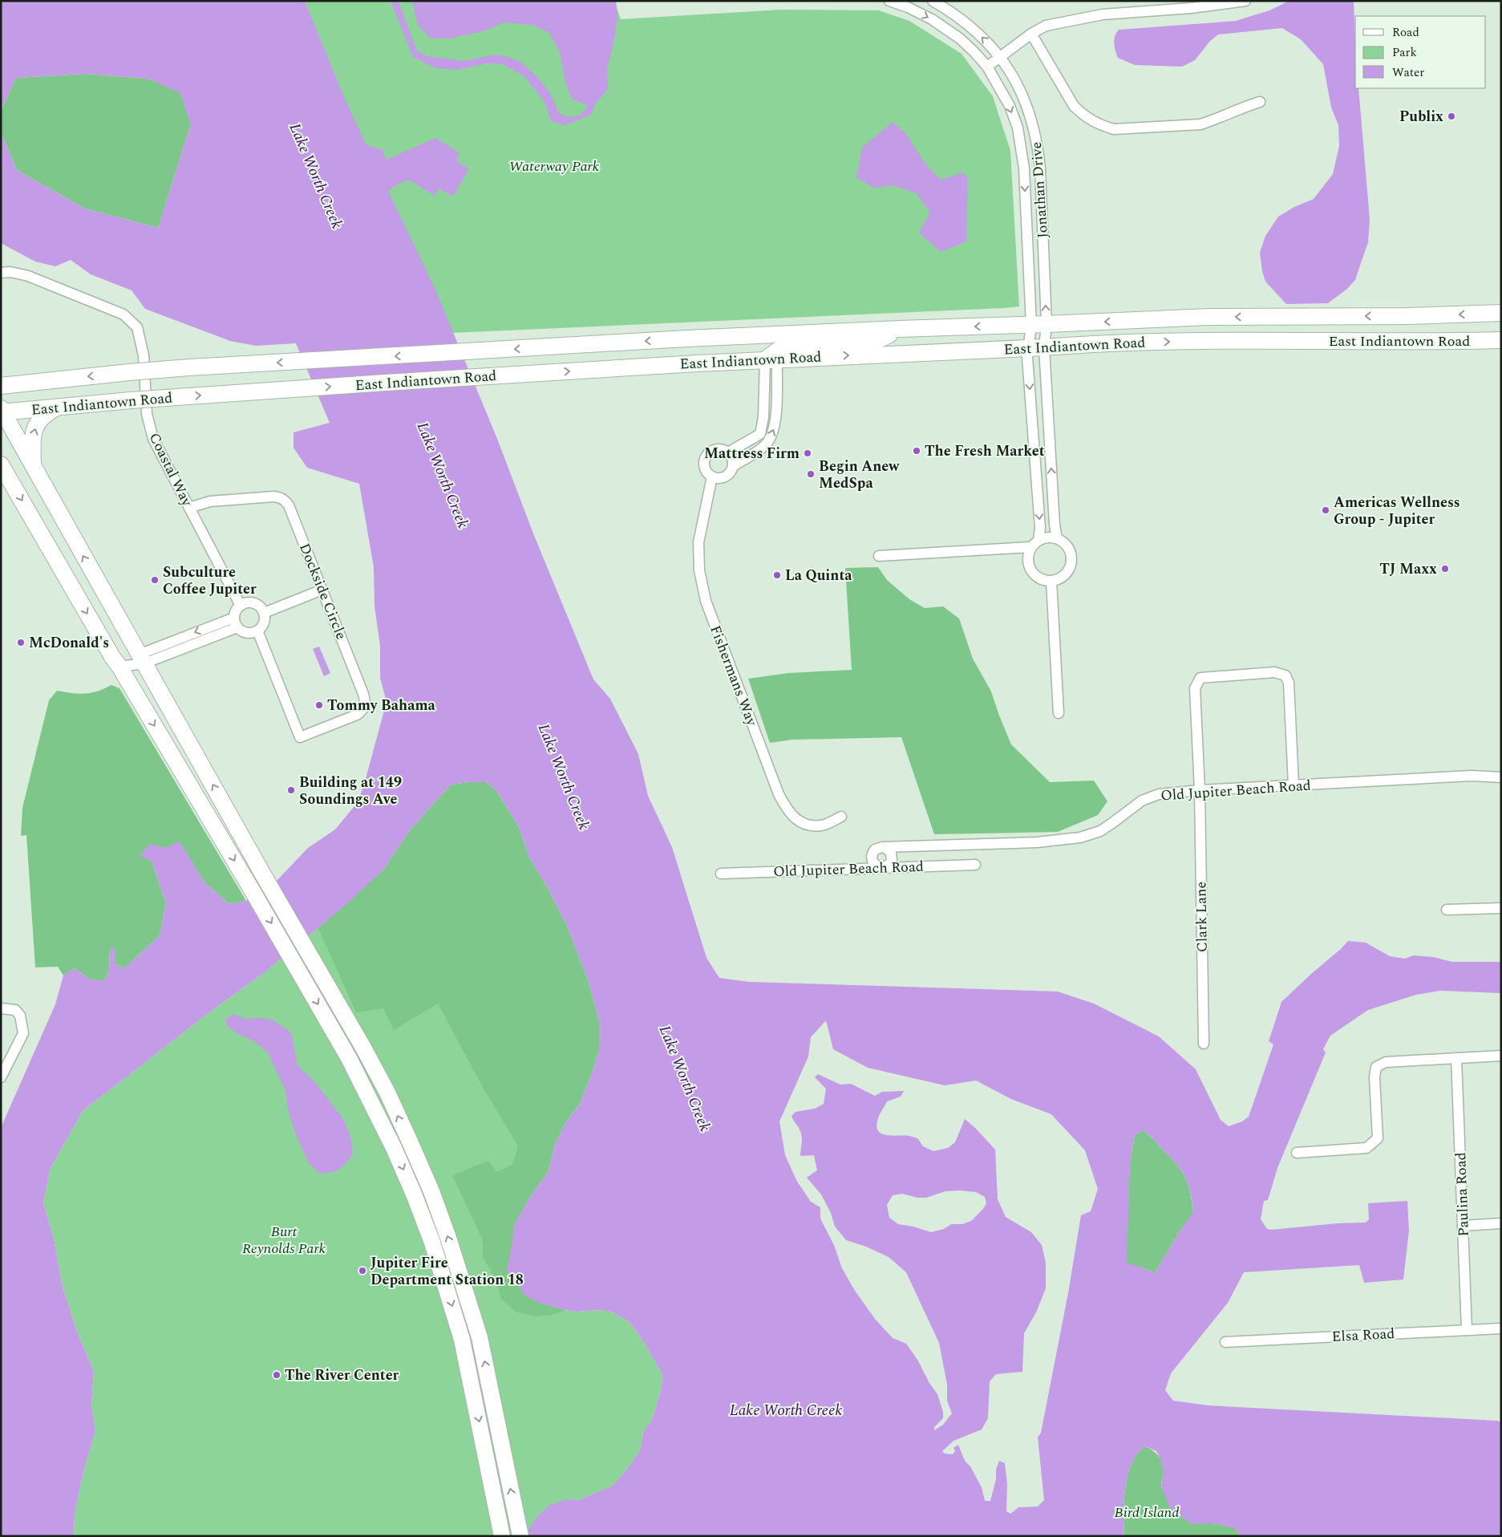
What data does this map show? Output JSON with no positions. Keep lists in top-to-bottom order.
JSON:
{
  "streets": {
    "main road": ["East Indiantown Road"],
    "street": [
      "Jonathan Drive",
      "Coastal Way",
      "Dockside Circle",
      "Fishermans Way",
      "Old Jupiter Beach Road",
      "Clark Lane",
      "Paulina Road",
      "Elsa Road"
    ]
  },
  "crossings": [
    ["Jonathan Drive", "East Indiantown Road"],
    ["Coastal Way", "Dockside Circle"],
    ["Old Jupiter Beach Road", "Clark Lane"],
    ["Paulina Road", "Elsa Road"]
  ],
  "water": ["Lake Worth Creek"],
  "parks": ["Waterway Park", "Burt Reynolds Park", "Bird Island"],
  "places": [
    "Publix",
    "The Fresh Market",
    "Mattress Firm",
    "Begin Anew MedSpa",
    "Americas Wellness Group - Jupiter",
    "TJ Maxx",
    "La Quinta",
    "Subculture Coffee Jupiter",
    "McDonald's",
    "Tommy Bahama",
    "Building at 149 Soundings Ave",
    "Jupiter Fire Department Station 18",
    "The River Center"
  ],
  "legend": ["Road", "Park", "Water"]
}
